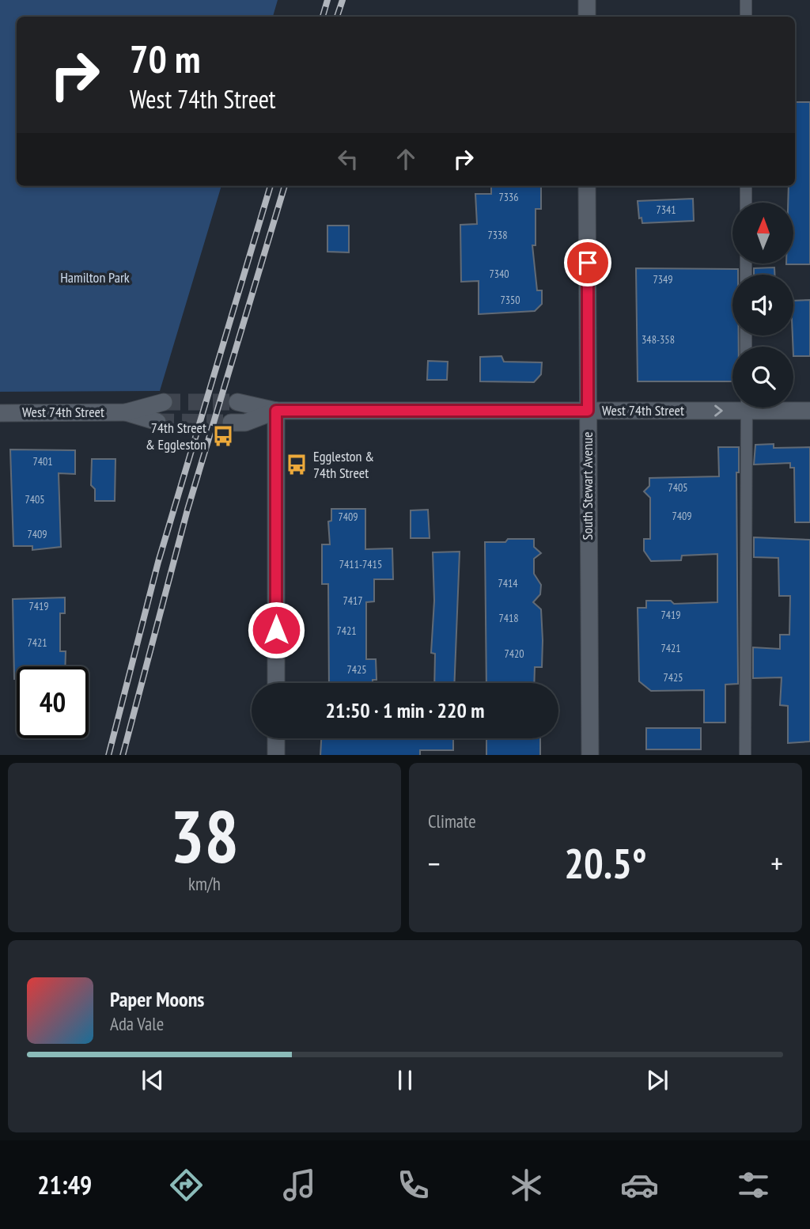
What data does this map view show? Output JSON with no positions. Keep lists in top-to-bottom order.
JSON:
{
  "streets": {
    "street": ["West 74th Street", "South Stewart Avenue"]
  },
  "crossings": [
    ["West 74th Street", "South Stewart Avenue"]
  ],
  "parks": ["Hamilton Park"],
  "places": {
    "bus stop": ["74th Street & Eggleston", "Eggleston & 74th Street"]
  },
  "house_numbers": [
    "7336",
    "7341",
    "7338",
    "7340",
    "7349",
    "7350",
    "348-358",
    "7401",
    "7405",
    "7405",
    "7409",
    "7409",
    "7409",
    "7411-7415",
    "7414",
    "7417",
    "7419",
    "7419",
    "7418",
    "7421",
    "7421",
    "7421",
    "7420",
    "7425",
    "7425"
  ],
  "north": "top",
  "page": {
    "turn": ["70 m", "West 74th Street"],
    "limit": "40",
    "trip": "21:50 · 1 min · 220 m",
    "tile": [
      ["38", "km/h"],
      "Climate"
    ],
    "heat": ["−", "20.5°", "+"],
    "song": ["Paper Moons", "Ada Vale"],
    "tabs": "21:49"
  }
}
